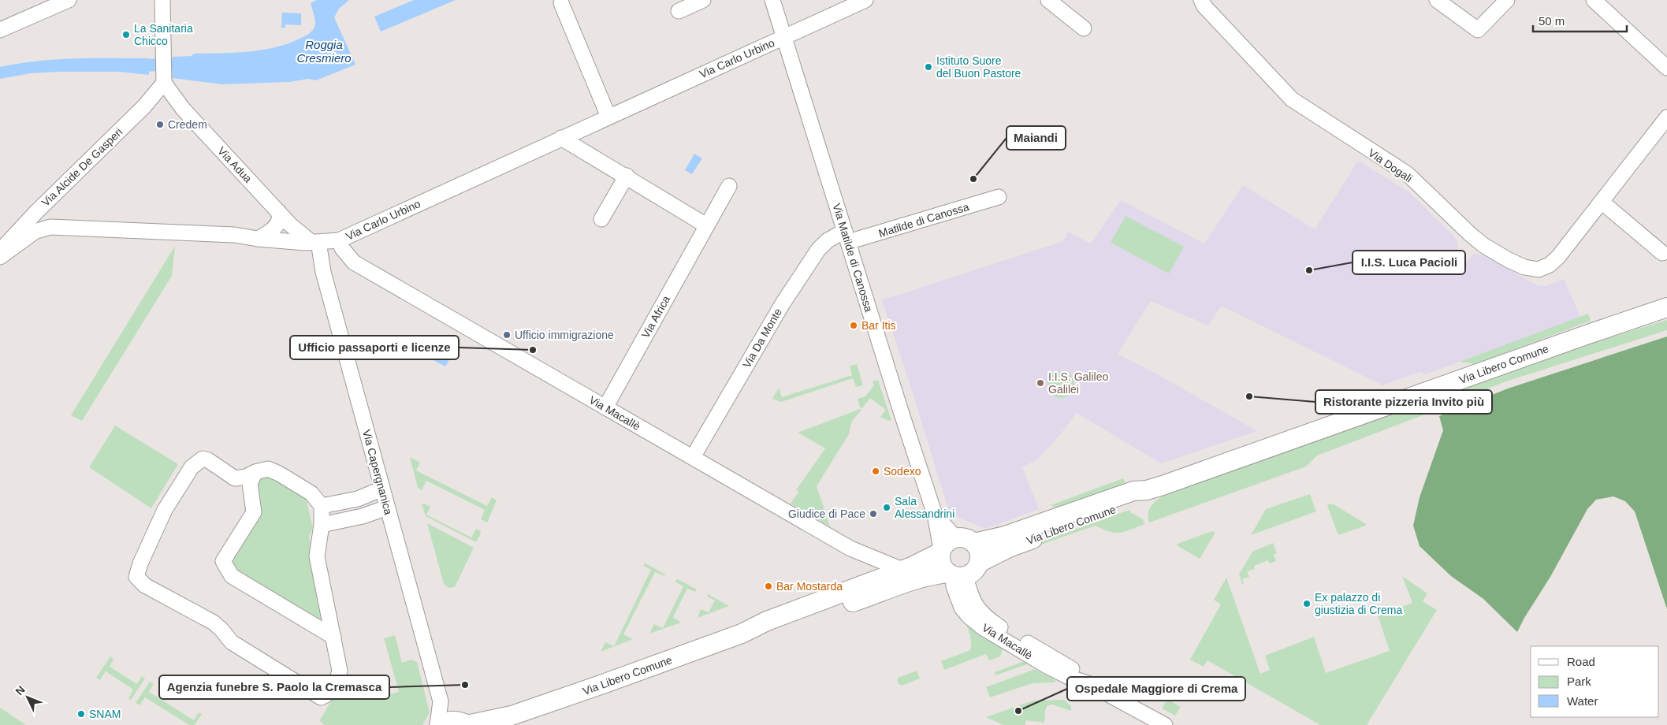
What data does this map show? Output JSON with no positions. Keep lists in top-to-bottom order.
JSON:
{
  "streets": {
    "main road": ["Via Libero Comune"],
    "street": [
      "Via Carlo Urbino",
      "Via Adua",
      "Via Dogali",
      "Via Alcide De Gasperi",
      "Matilde di Canossa",
      "Via Matilde di Canossa",
      "Via Africa",
      "Via Da Monte",
      "Via Macallè",
      "Via Capergnanica"
    ]
  },
  "crossings": [
    ["Via Carlo Urbino", "Via Adua"],
    ["Via Carlo Urbino", "Via Matilde di Canossa"],
    ["Via Carlo Urbino", "Via Macallè"],
    ["Via Carlo Urbino", "Via Capergnanica"],
    ["Via Adua", "Via Alcide De Gasperi"],
    ["Via Adua", "Via Capergnanica"],
    ["Matilde di Canossa", "Via Matilde di Canossa"],
    ["Matilde di Canossa", "Via Da Monte"],
    ["Via Matilde di Canossa", "Via Da Monte"],
    ["Via Matilde di Canossa", "Via Libero Comune"],
    ["Via Matilde di Canossa", "Via Macallè"],
    ["Via Africa", "Via Macallè"],
    ["Via Da Monte", "Via Macallè"],
    ["Via Libero Comune", "Via Macallè"],
    ["Via Libero Comune", "Via Capergnanica"]
  ],
  "water": ["Roggia Cresmiero"],
  "places": [
    "La Sanitaria Chicco",
    "Istituto Suore del Buon Pastore",
    "Credem",
    "Maiandi",
    "I.I.S. Luca Pacioli",
    "Bar Itis",
    "Ufficio immigrazione",
    "Ufficio passaporti e licenze",
    "I.I.S. Galileo Galilei",
    "Ristorante pizzeria Invito più",
    "Sodexo",
    "Sala Alessandrini",
    "Giudice di Pace",
    "Bar Mostarda",
    "Ex palazzo di giustizia di Crema",
    "Agenzia funebre S. Paolo la Cremasca",
    "Ospedale Maggiore di Crema",
    "SNAM"
  ],
  "legend": ["Road", "Park", "Water"],
  "scale_bar": "50 m",
  "north": "top left"
}
